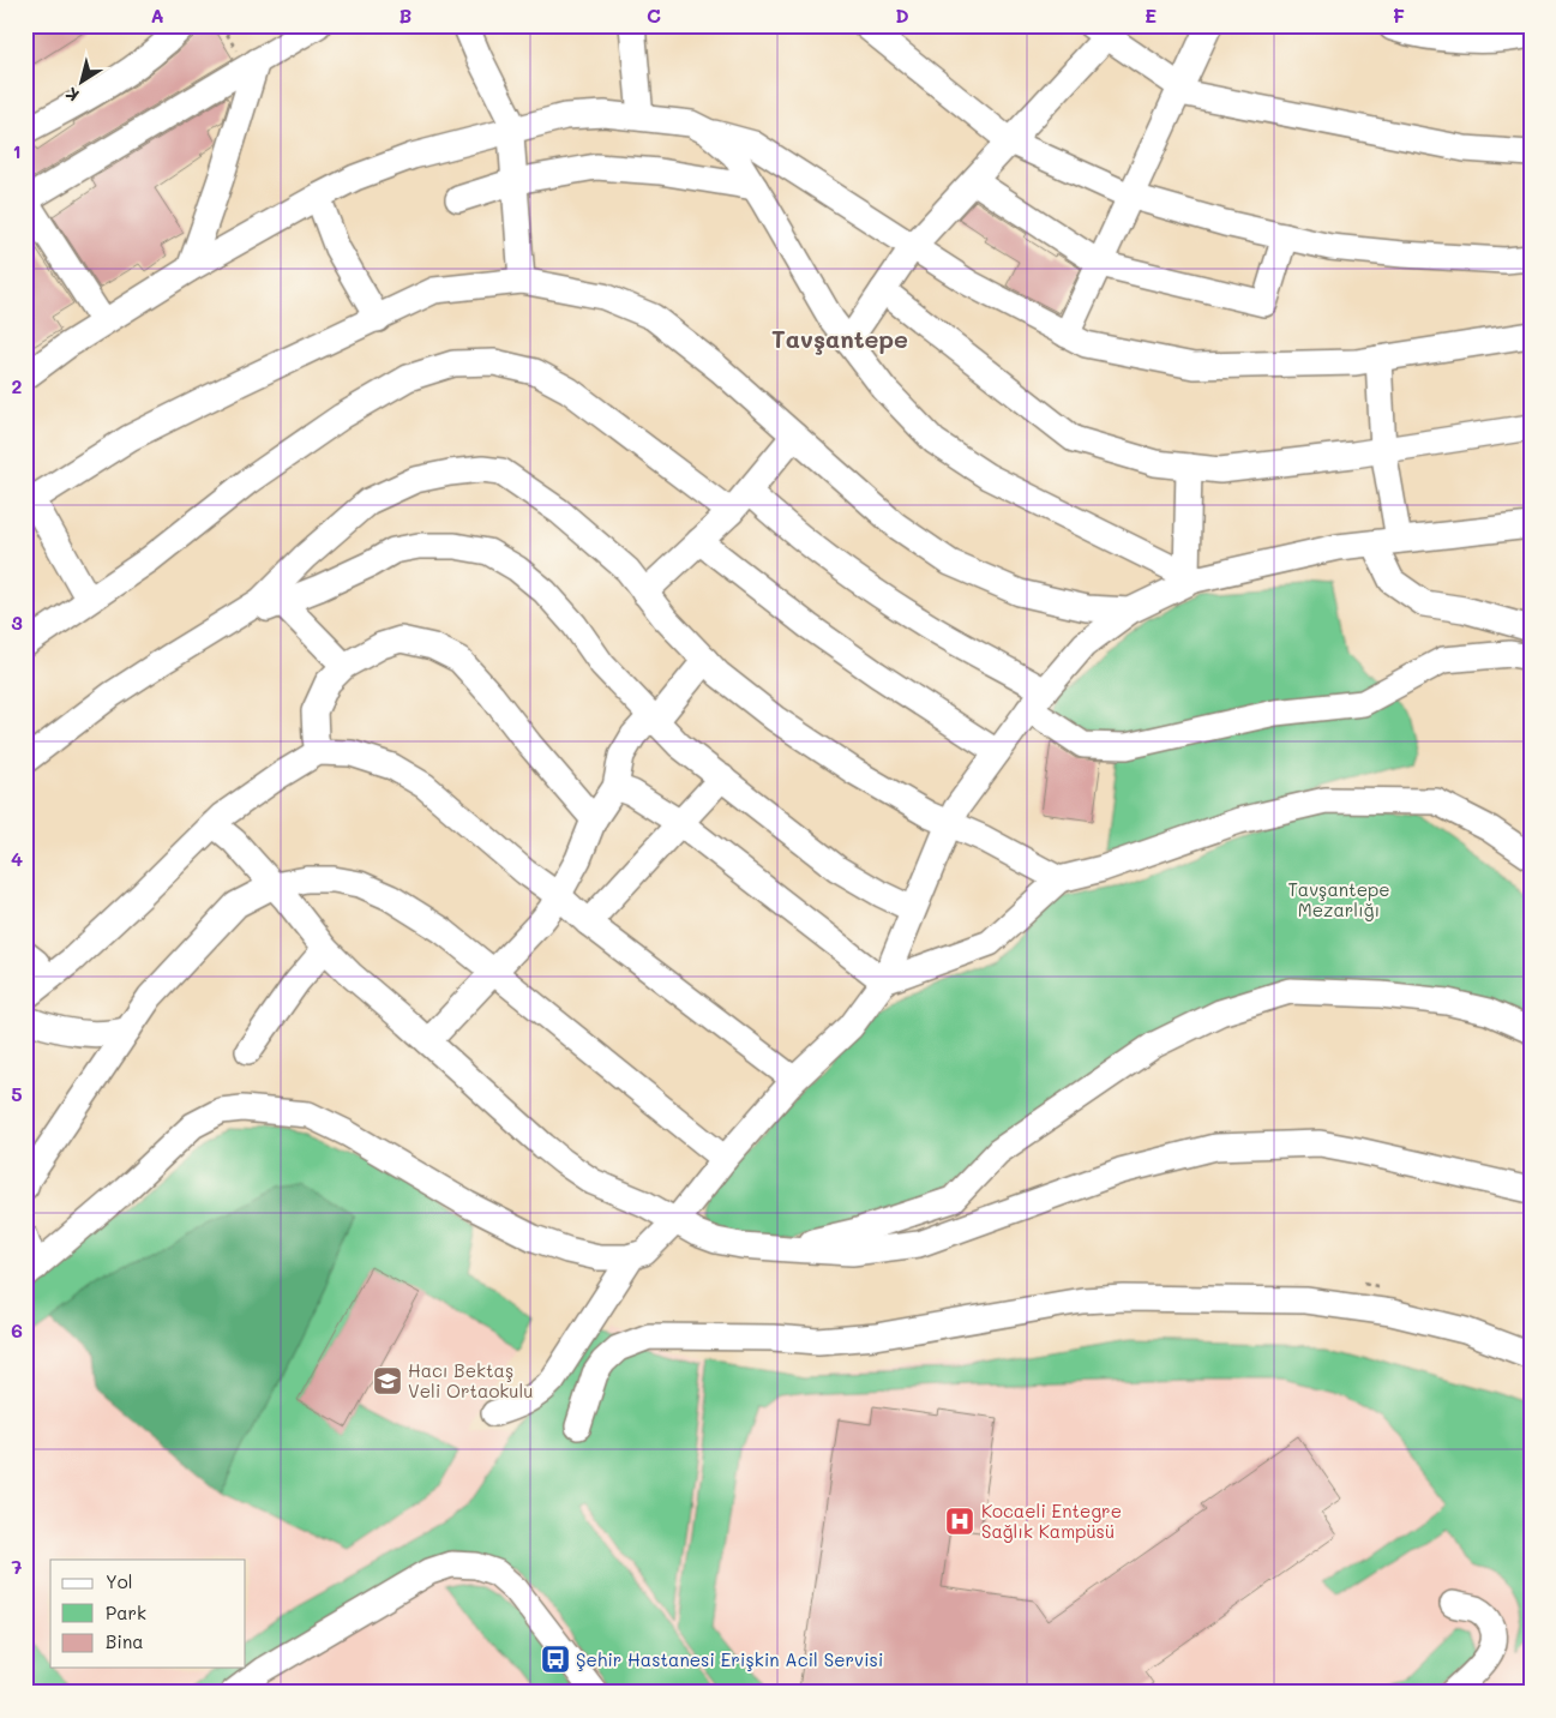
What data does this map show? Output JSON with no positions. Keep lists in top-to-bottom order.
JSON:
{
  "districts": ["Tavşantepe"],
  "parks": ["Tavşantepe Mezarlığı"],
  "places": {
    "school or university": ["Hacı Bektaş Veli Ortaokulu"],
    "hospital": ["Kocaeli Entegre Sağlık Kampüsü"],
    "bus stop": ["Şehir Hastanesi Erişkin Acil Servisi"]
  },
  "legend": ["Yol", "Park", "Bina"],
  "north": "bottom left",
  "grid": {
    "columns": [
      "A",
      "B",
      "C",
      "D",
      "E",
      "F"
    ],
    "rows": [
      "1",
      "2",
      "3",
      "4",
      "5",
      "6",
      "7"
    ]
  }
}
